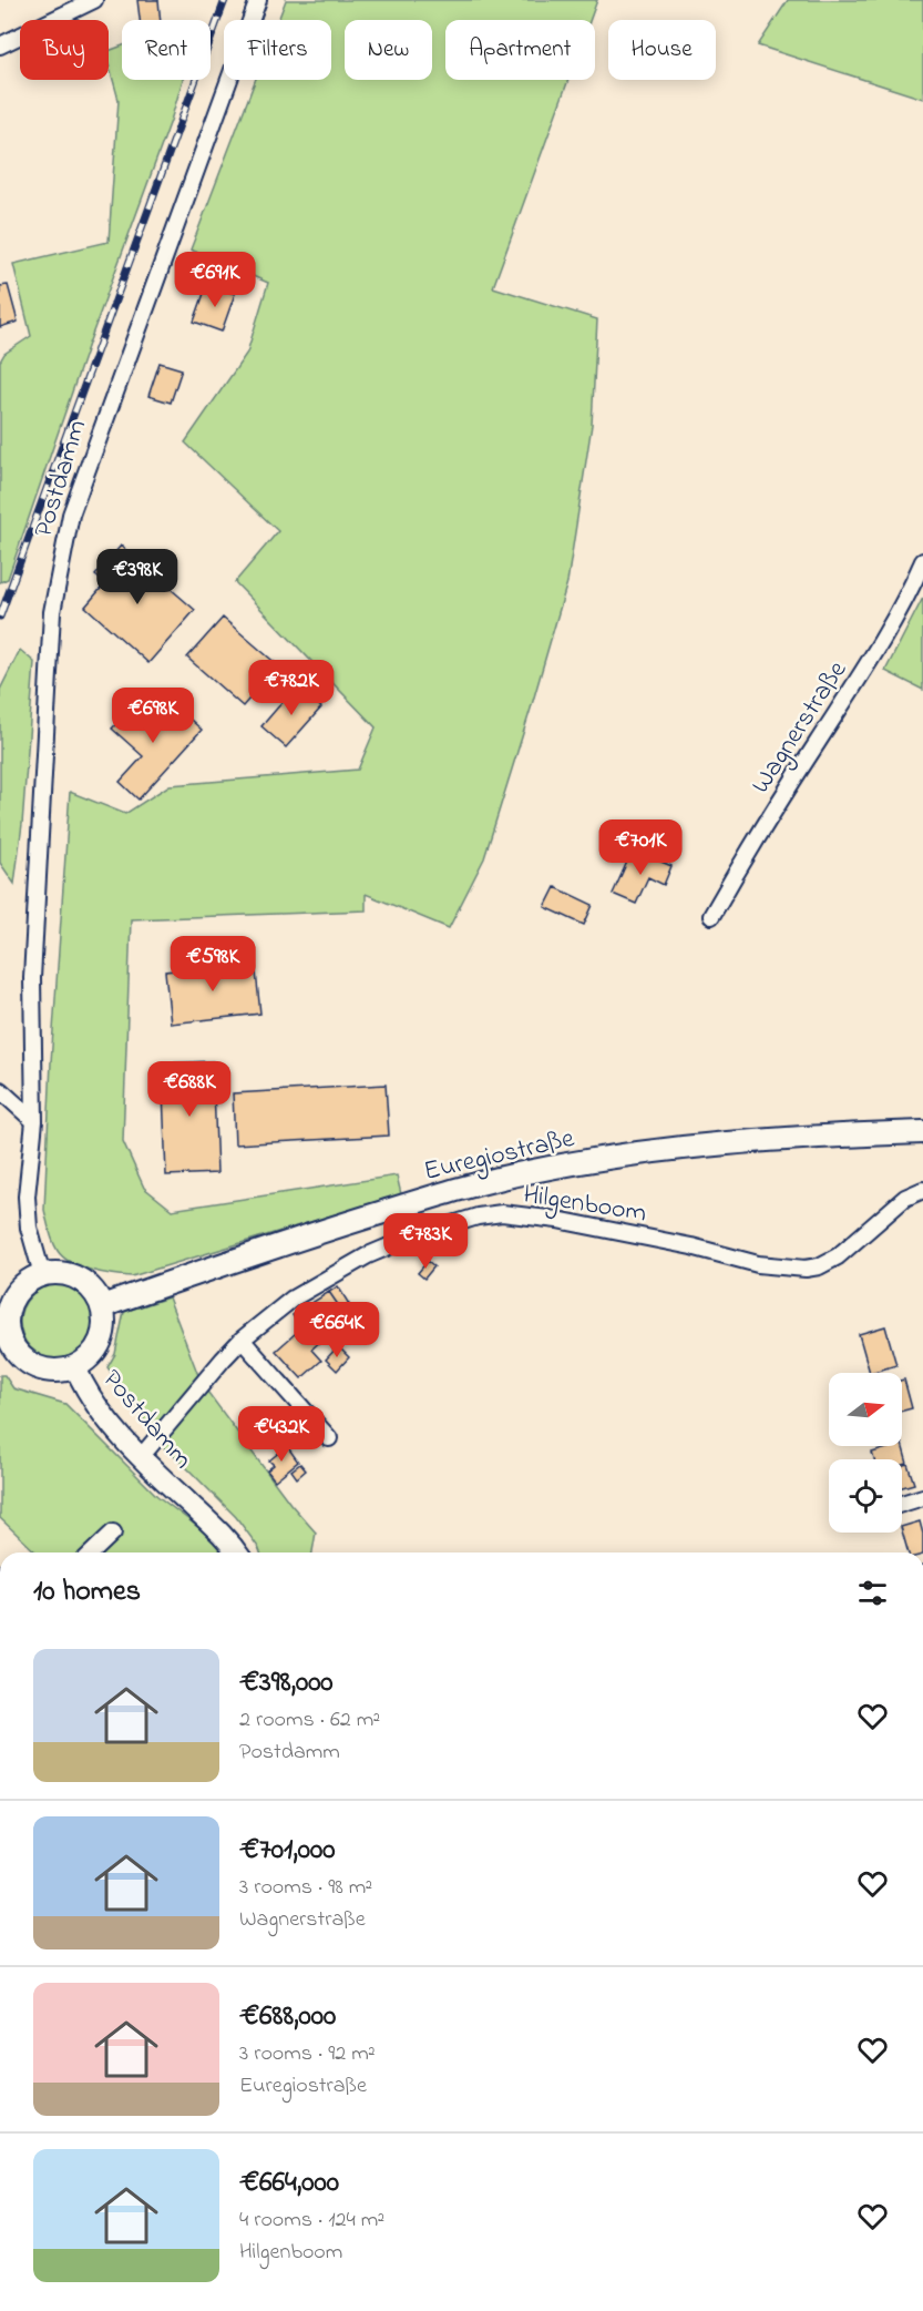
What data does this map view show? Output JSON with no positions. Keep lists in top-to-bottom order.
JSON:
{
  "streets": {
    "main road": ["Euregiostraße"],
    "street": ["Postdamm", "Wagnerstraße", "Hilgenboom"]
  },
  "crossings": [
    ["Postdamm", "Euregiostraße"],
    ["Postdamm", "Hilgenboom"]
  ],
  "north": "right",
  "page": {
    "chip": [
      "Buy",
      "Rent",
      "Filters",
      "New",
      "Apartment",
      "House"
    ],
    "price": [
      "€691K",
      "€398K",
      "€782K",
      "€698K",
      "€701K",
      "€598K",
      "€688K",
      "€783K",
      "€664K",
      "€432K"
    ],
    "heading": "10 homes",
    "list": [
      {
        "name": "€398,000",
        "note": "2 rooms · 62 m² · Postdamm"
      },
      {
        "name": "€701,000",
        "note": "3 rooms · 98 m² · Wagnerstraße"
      },
      {
        "name": "€688,000",
        "note": "3 rooms · 92 m² · Euregiostraße"
      },
      {
        "name": "€664,000",
        "note": "4 rooms · 124 m² · Hilgenboom"
      }
    ]
  }
}
